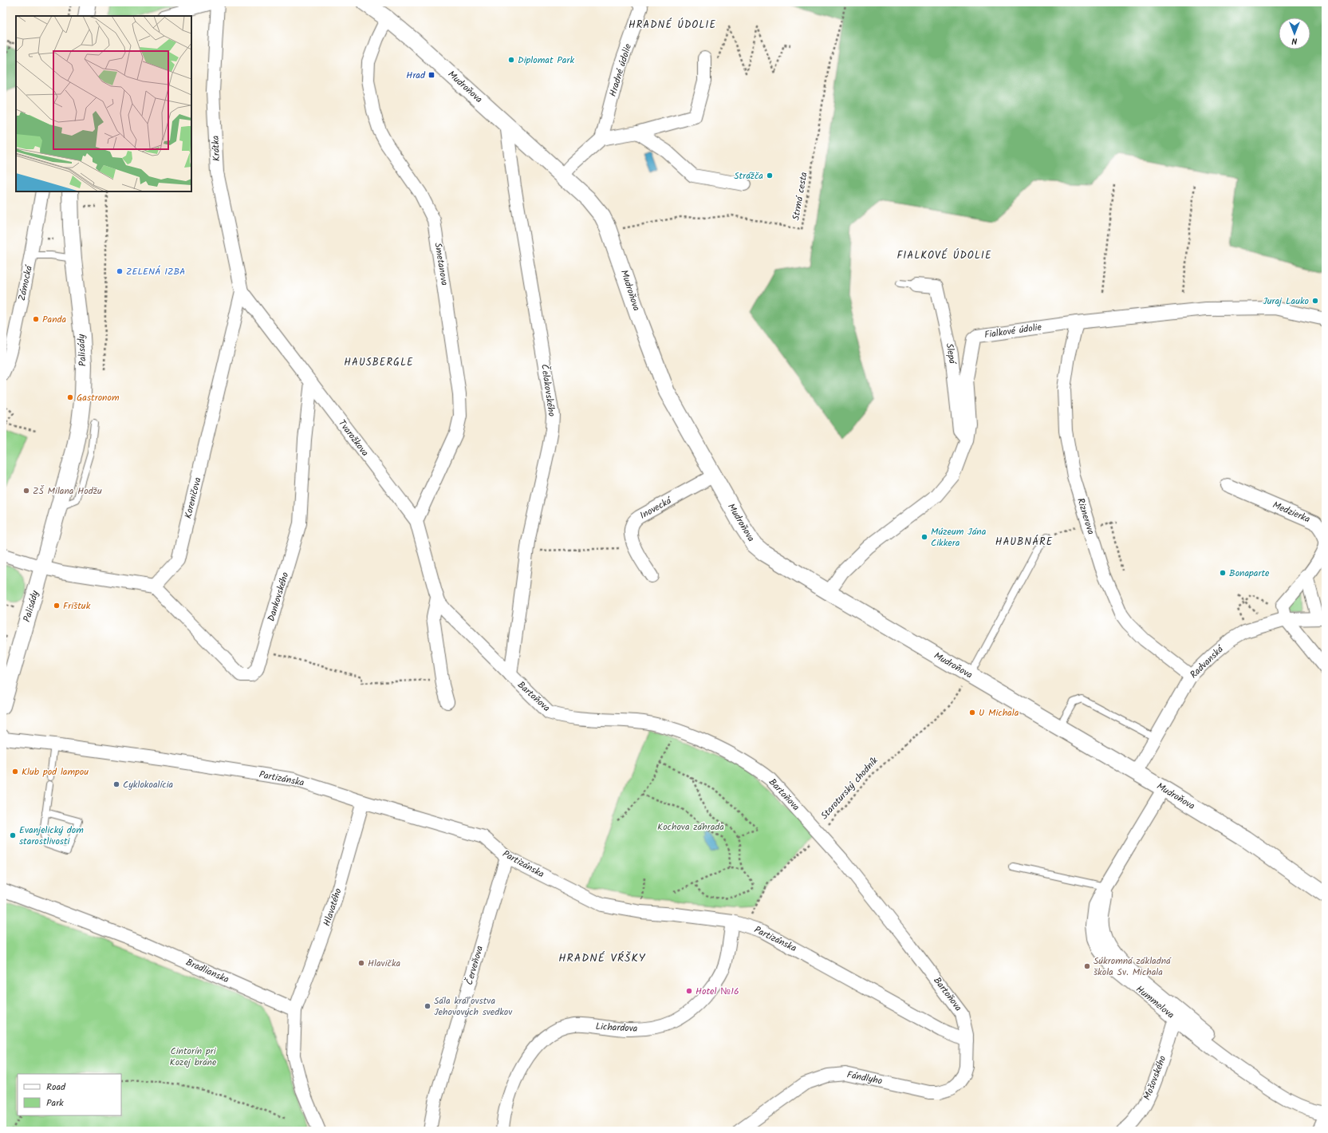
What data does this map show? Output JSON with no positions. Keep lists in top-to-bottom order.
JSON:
{
  "streets": {
    "street": [
      "Hradné údolie",
      "Mudroňova",
      "Krátka",
      "Smetanova",
      "Zámocká",
      "Fialkové údolie",
      "Palisády",
      "Slepá",
      "Čelakovského",
      "Tvarožkova",
      "Koreničova",
      "Inovecká",
      "Medzierka",
      "Riznerova",
      "Dankovského",
      "Radvanská",
      "Bartoňova",
      "Partizánska",
      "Hlavatého",
      "Červeňova",
      "Bradlianska",
      "Hummelova",
      "Lichardova",
      "Fándlyho",
      "Mošovského"
    ],
    "path": ["Strmá cesta", "Staroturský chodník"]
  },
  "crossings": [
    ["Mudroňova", "Smetanova"],
    ["Mudroňova", "Fialkové údolie"],
    ["Mudroňova", "Čelakovského"],
    ["Mudroňova", "Inovecká"],
    ["Mudroňova", "Radvanská"],
    ["Mudroňova", "Staroturský chodník"],
    ["Mudroňova", "Hummelova"],
    ["Krátka", "Tvarožkova"],
    ["Krátka", "Koreničova"],
    ["Smetanova", "Tvarožkova"],
    ["Fialkové údolie", "Slepá"],
    ["Fialkové údolie", "Riznerova"],
    ["Čelakovského", "Tvarožkova"],
    ["Čelakovského", "Bartoňova"],
    ["Tvarožkova", "Koreničova"],
    ["Tvarožkova", "Dankovského"],
    ["Tvarožkova", "Bartoňova"],
    ["Koreničova", "Dankovského"],
    ["Medzierka", "Radvanská"],
    ["Riznerova", "Radvanská"],
    ["Bartoňova", "Partizánska"],
    ["Bartoňova", "Staroturský chodník"],
    ["Bartoňova", "Fándlyho"],
    ["Partizánska", "Hlavatého"],
    ["Partizánska", "Červeňova"],
    ["Partizánska", "Lichardova"],
    ["Partizánska", "Fándlyho"],
    ["Hlavatého", "Bradlianska"],
    ["Hummelova", "Mošovského"]
  ],
  "districts": [
    "HRADNÉ ÚDOLIE",
    "FIALKOVÉ ÚDOLIE",
    "HAUSBERGLE",
    "HAUBNÁRE",
    "HRADNÉ VŔŠKY"
  ],
  "parks": ["Kochova záhrada", "Cintorín pri Kozej bráne"],
  "places": {
    "other": [
      "Diplomat Park",
      "Strážča",
      "ZELENÁ IZBA",
      "Juraj Lauko",
      "Panda",
      "Gastronom",
      "ZŠ Milana Hodžu",
      "Múzeum Jána Cikkera",
      "Bonaparte",
      "Frištuk",
      "U Michala",
      "Klub pod lampou",
      "Cyklokoalícia",
      "Evanjelický dom starostlivosti",
      "Hlavička",
      "Súkromná základná škola Sv. Michala",
      "Hotel №16",
      "Sála kráľovstva Jehovových svedkov"
    ],
    "transit": ["Hrad"]
  },
  "legend": ["Road", "Park"],
  "north": "bottom"
}
